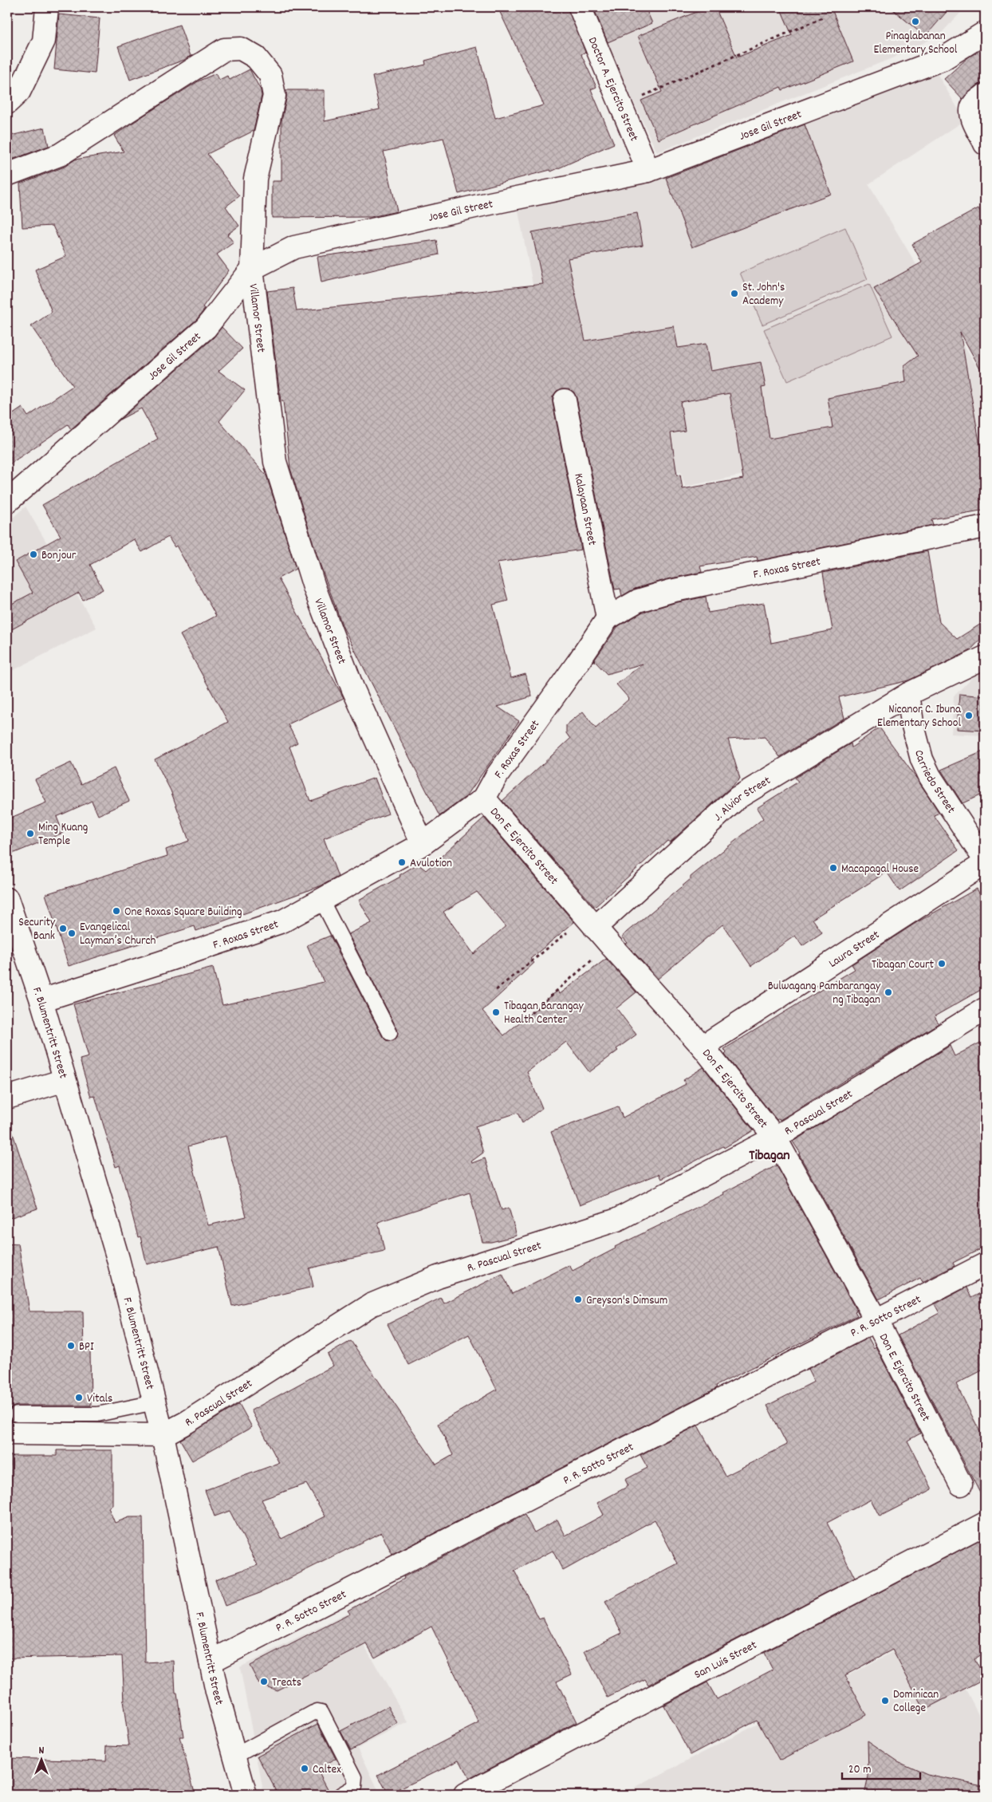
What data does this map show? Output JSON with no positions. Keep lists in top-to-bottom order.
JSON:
{
  "streets": {
    "street": [
      "Doctor A. Ejercito Street",
      "Jose Gil Street",
      "Villamor Street",
      "Kalayaan Street",
      "F. Roxas Street",
      "Carriedo Street",
      "J. Alvior Street",
      "Don E. Ejercito Street",
      "Laura Street",
      "F. Blumentritt Street",
      "R. Pascual Street",
      "P. R. Sotto Street",
      "San Luis Street"
    ]
  },
  "crossings": [
    ["Doctor A. Ejercito Street", "Jose Gil Street"],
    ["Jose Gil Street", "Villamor Street"],
    ["Villamor Street", "F. Roxas Street"],
    ["Kalayaan Street", "F. Roxas Street"],
    ["F. Roxas Street", "Don E. Ejercito Street"],
    ["F. Roxas Street", "F. Blumentritt Street"],
    ["Carriedo Street", "J. Alvior Street"],
    ["Carriedo Street", "Laura Street"],
    ["J. Alvior Street", "Don E. Ejercito Street"],
    ["Don E. Ejercito Street", "Laura Street"],
    ["Don E. Ejercito Street", "R. Pascual Street"],
    ["Don E. Ejercito Street", "P. R. Sotto Street"],
    ["F. Blumentritt Street", "R. Pascual Street"],
    ["F. Blumentritt Street", "P. R. Sotto Street"]
  ],
  "districts": ["Tibagan"],
  "places": [
    "Pinaglabanan Elementary School",
    "St. John's Academy",
    "Bonjour",
    "Nicanor C. Ibuna Elementary School",
    "Ming Kuang Temple",
    "Avulotion",
    "Macapagal House",
    "One Roxas Square Building",
    "Security Bank",
    "Evangelical Layman’s Church",
    "Tibagan Court",
    "Bulwagang Pambarangay ng Tibagan",
    "Tibagan Barangay Health Center",
    "Greyson's Dimsum",
    "BPI",
    "Vitals",
    "Treats",
    "Dominican College",
    "Caltex"
  ],
  "scale_bar": "20 m",
  "north": "top"
}
